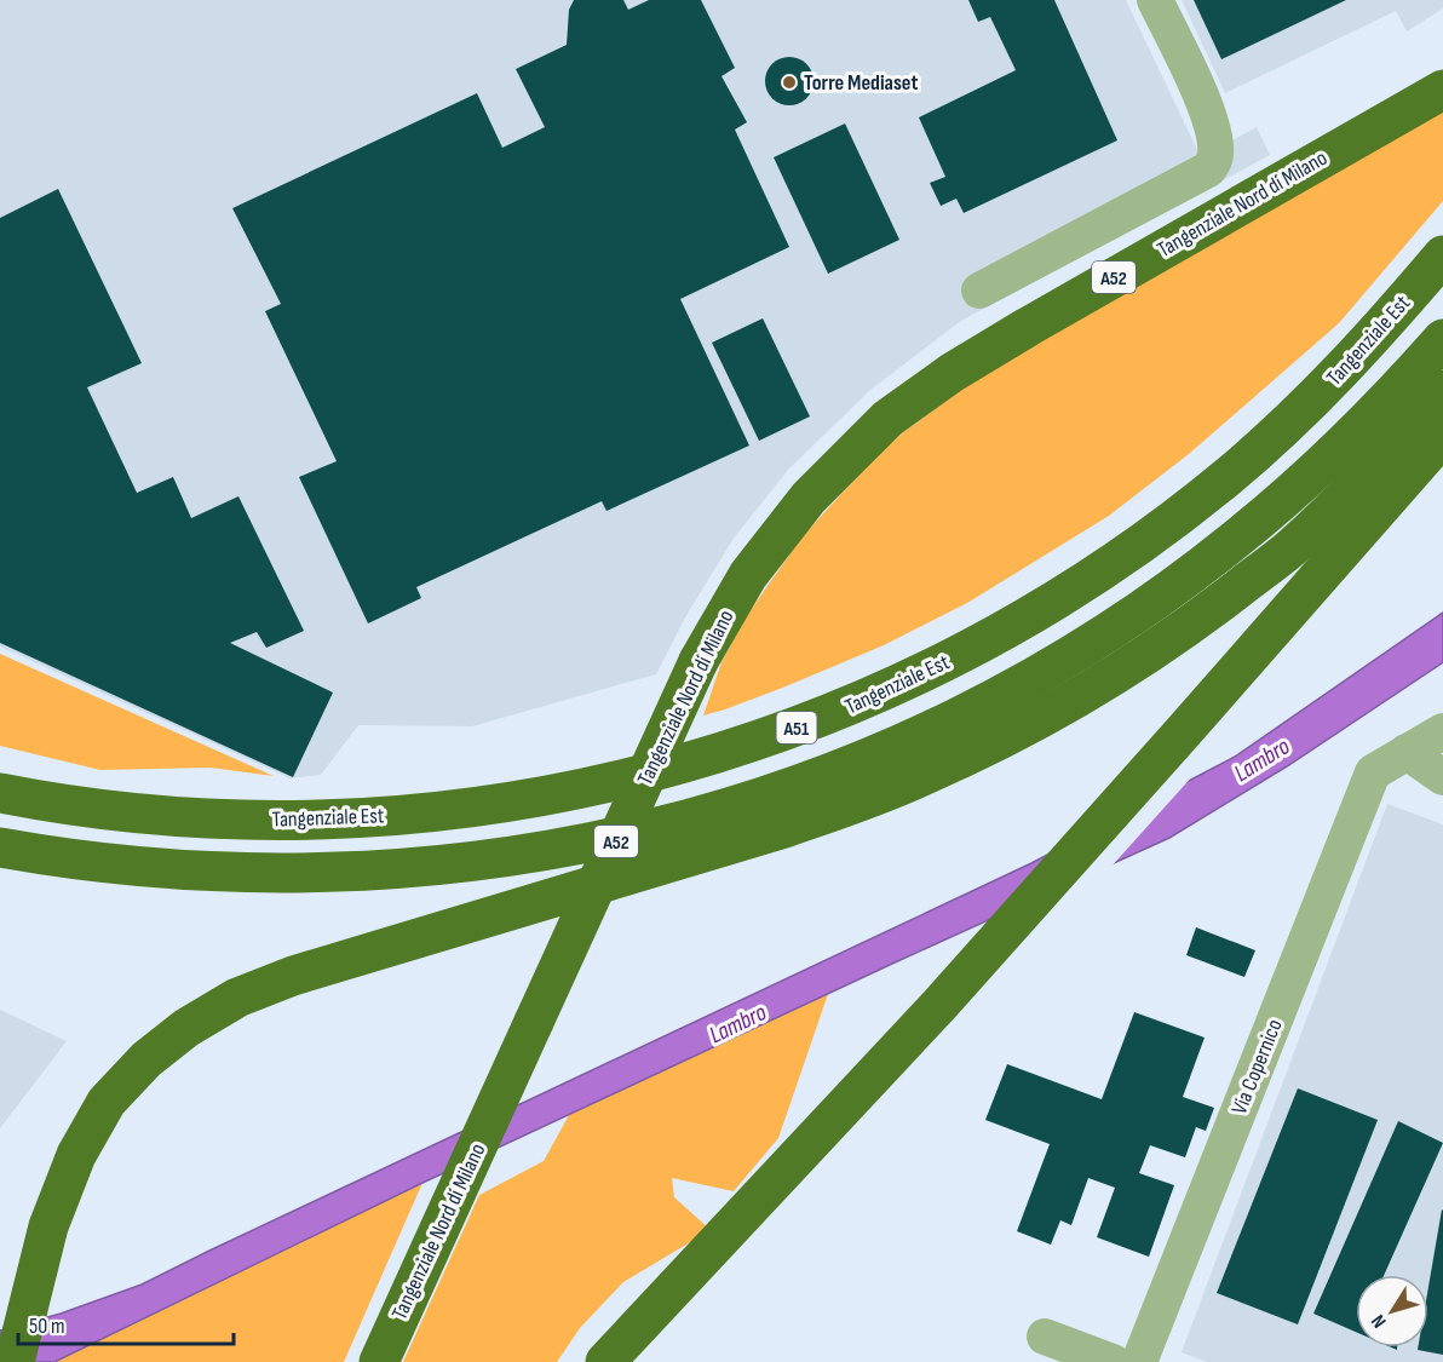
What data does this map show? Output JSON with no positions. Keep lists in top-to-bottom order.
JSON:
{
  "streets": {
    "highway": [
      "Tangenziale Nord di Milano",
      "A52",
      "Tangenziale Est",
      "A51"
    ],
    "lane": ["Via Copernico"]
  },
  "water": ["Lambro"],
  "places": ["Torre Mediaset"],
  "scale_bar": "50 m",
  "north": "bottom left"
}
